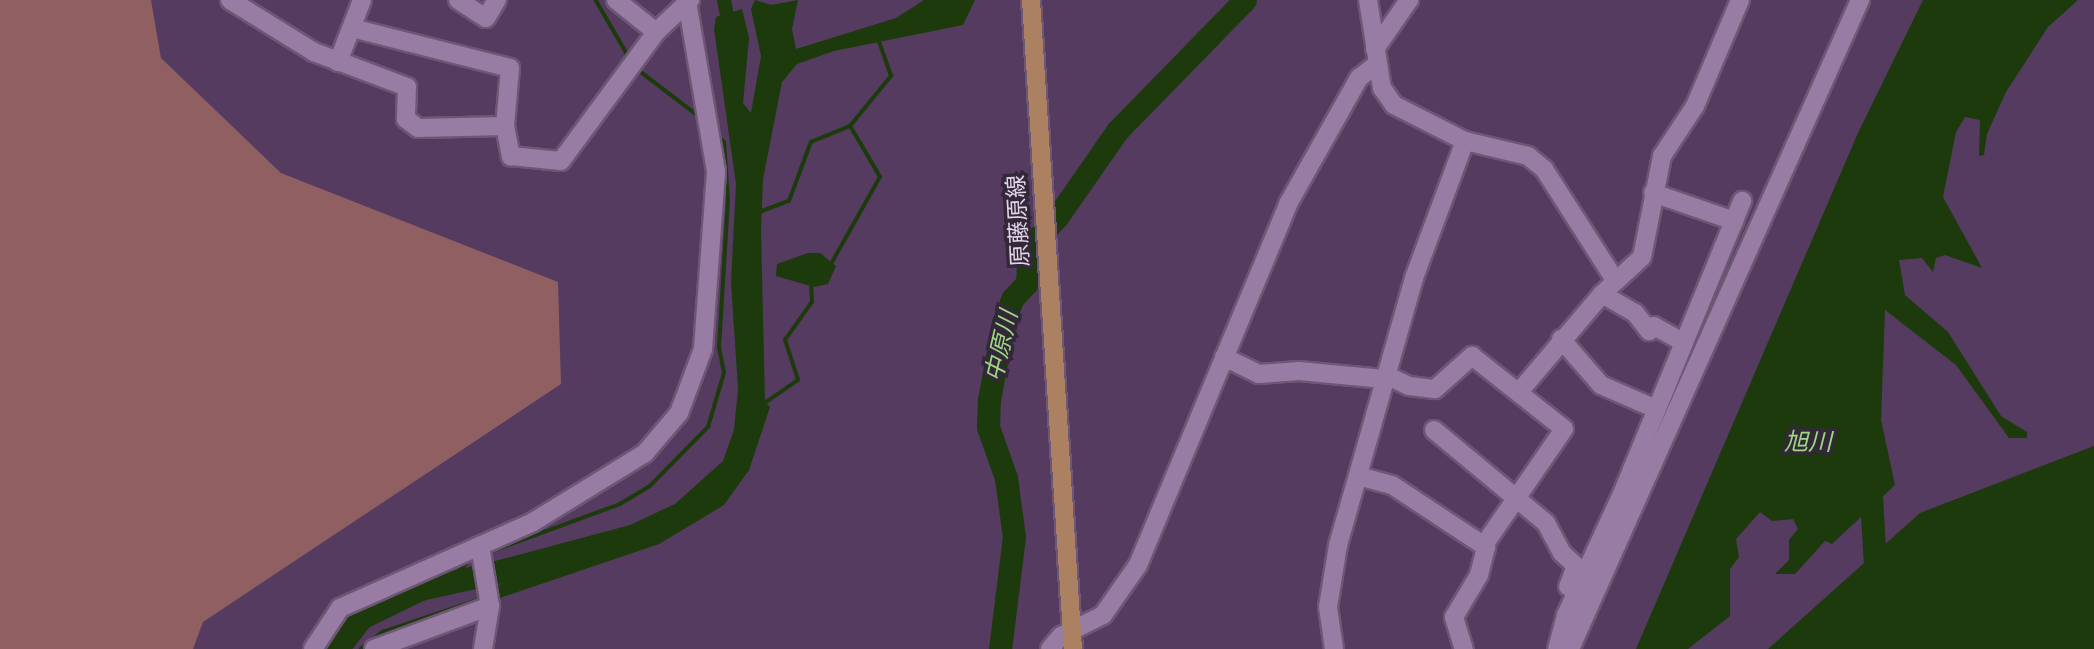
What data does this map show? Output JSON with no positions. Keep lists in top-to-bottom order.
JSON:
{
  "streets": {
    "main road": ["原藤原線"]
  },
  "water": ["中原川", "旭川"]
}
